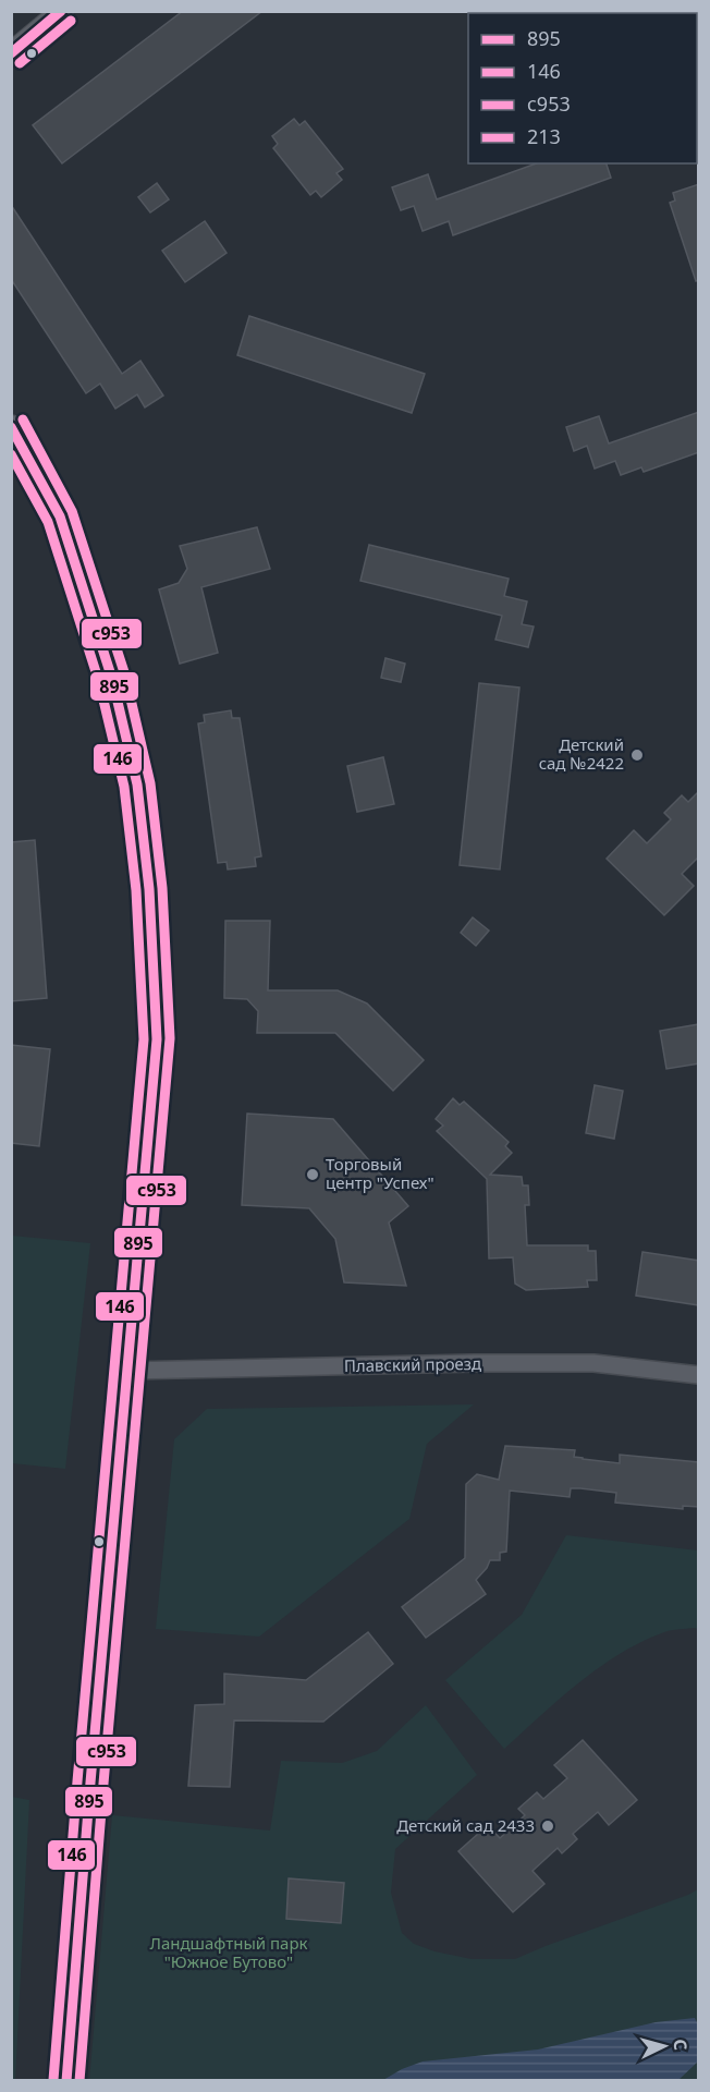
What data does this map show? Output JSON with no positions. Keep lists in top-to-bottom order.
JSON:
{
  "streets": {
    "street": ["Плавский проезд"]
  },
  "parks": ["Ландшафтный парк \"Южное Бутово\""],
  "places": ["Детский сад №2422", "Торговый центр \"Успех\"", "Детский сад 2433"],
  "lines": [
    "transit line 895",
    "transit line 213",
    "transit line с953",
    "transit line 146"
  ],
  "legend": [
    "895",
    "146",
    "с953",
    "213"
  ],
  "north": "right"
}
